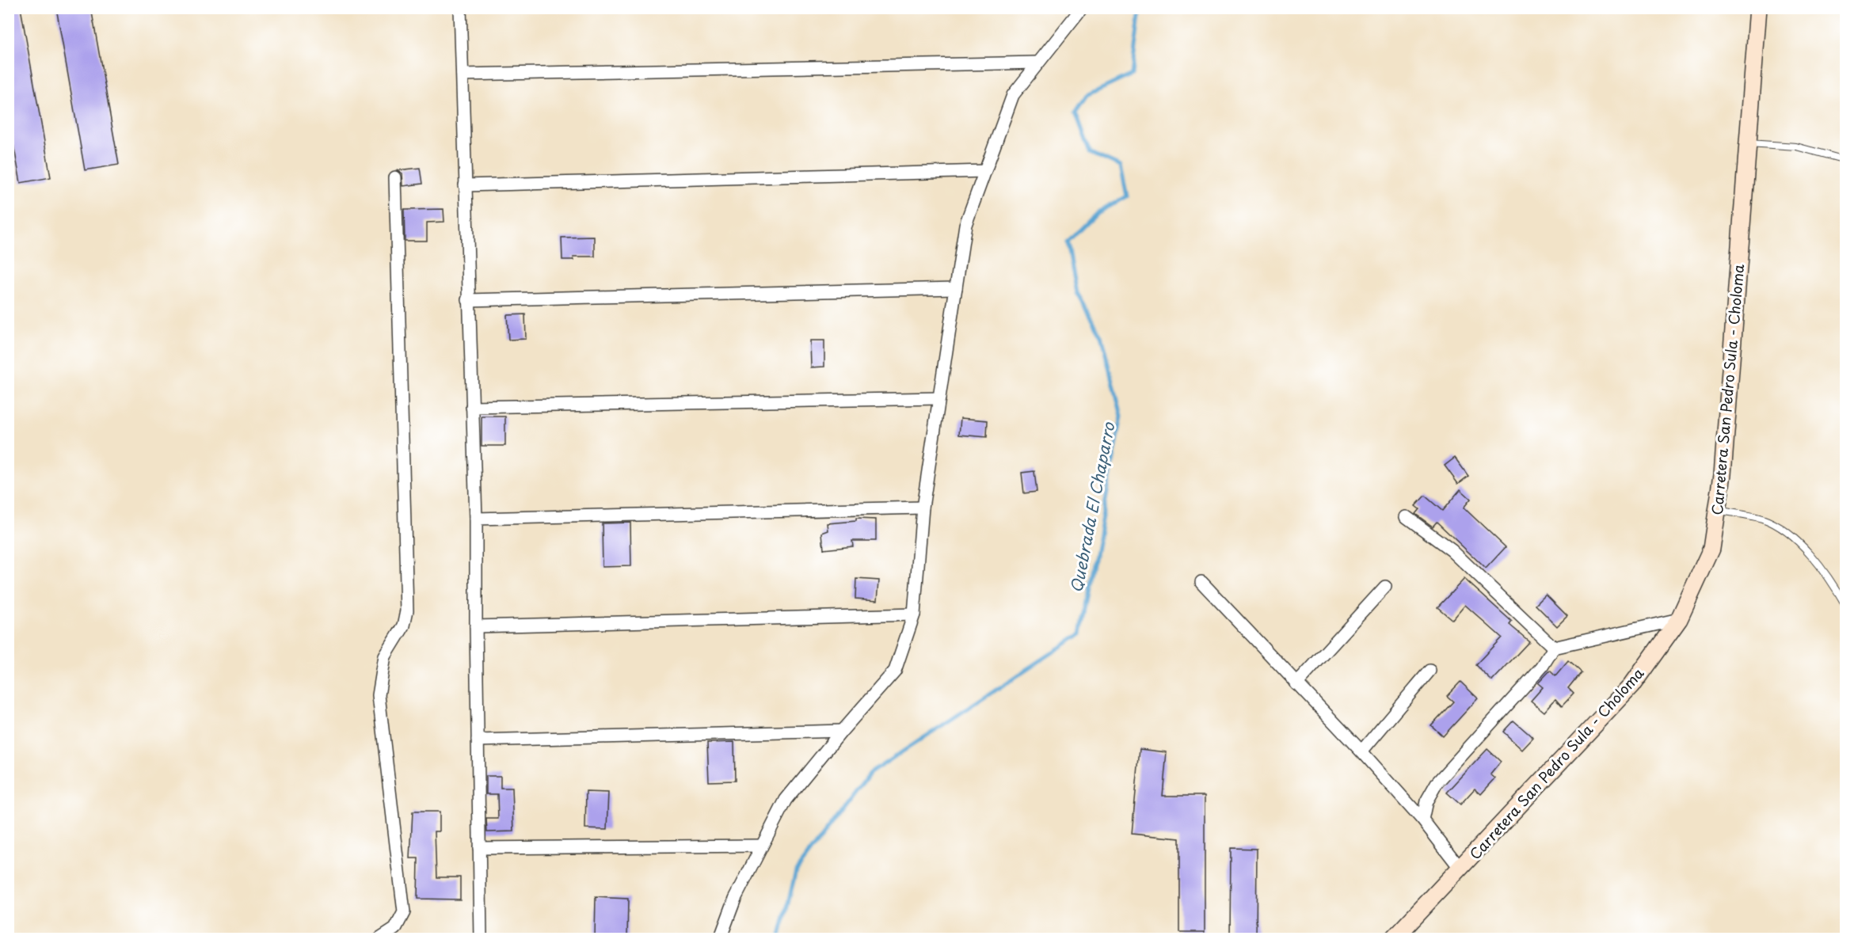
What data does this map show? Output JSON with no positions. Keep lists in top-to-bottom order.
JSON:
{
  "streets": {
    "main road": ["Carretera San Pedro Sula - Choloma"]
  },
  "water": ["Quebrada El Chaparro"]
}
